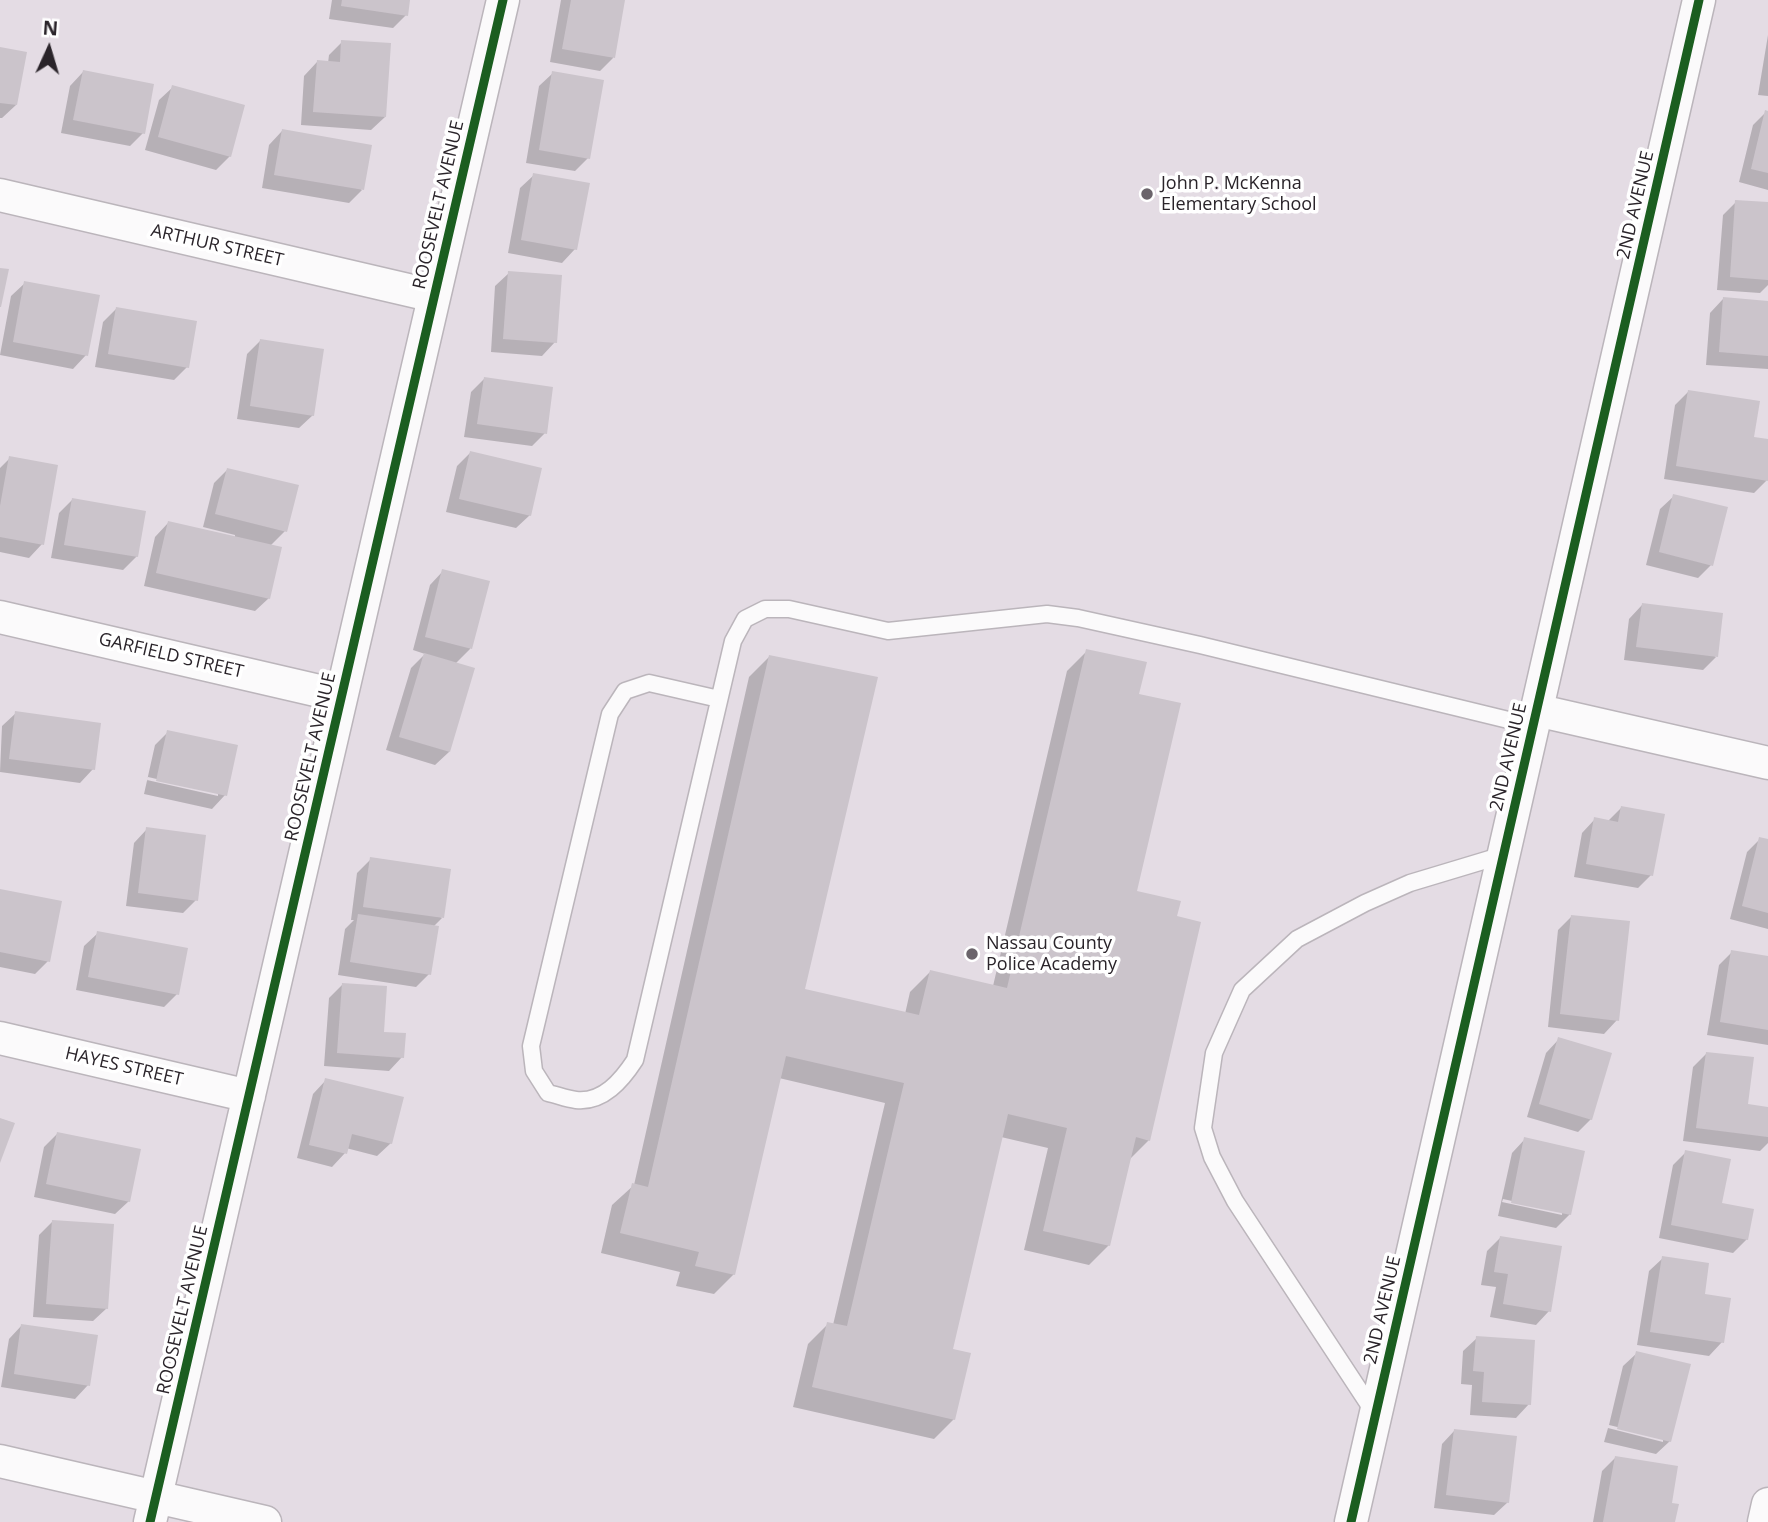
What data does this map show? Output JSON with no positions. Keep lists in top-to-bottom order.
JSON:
{
  "streets": {
    "street": [
      "ROOSEVELT AVENUE",
      "2ND AVENUE",
      "ARTHUR STREET",
      "GARFIELD STREET",
      "HAYES STREET"
    ]
  },
  "crossings": [
    ["ROOSEVELT AVENUE", "ARTHUR STREET"],
    ["ROOSEVELT AVENUE", "GARFIELD STREET"],
    ["ROOSEVELT AVENUE", "HAYES STREET"]
  ],
  "places": ["John P. McKenna Elementary School", "Nassau County Police Academy"],
  "north": "top"
}
